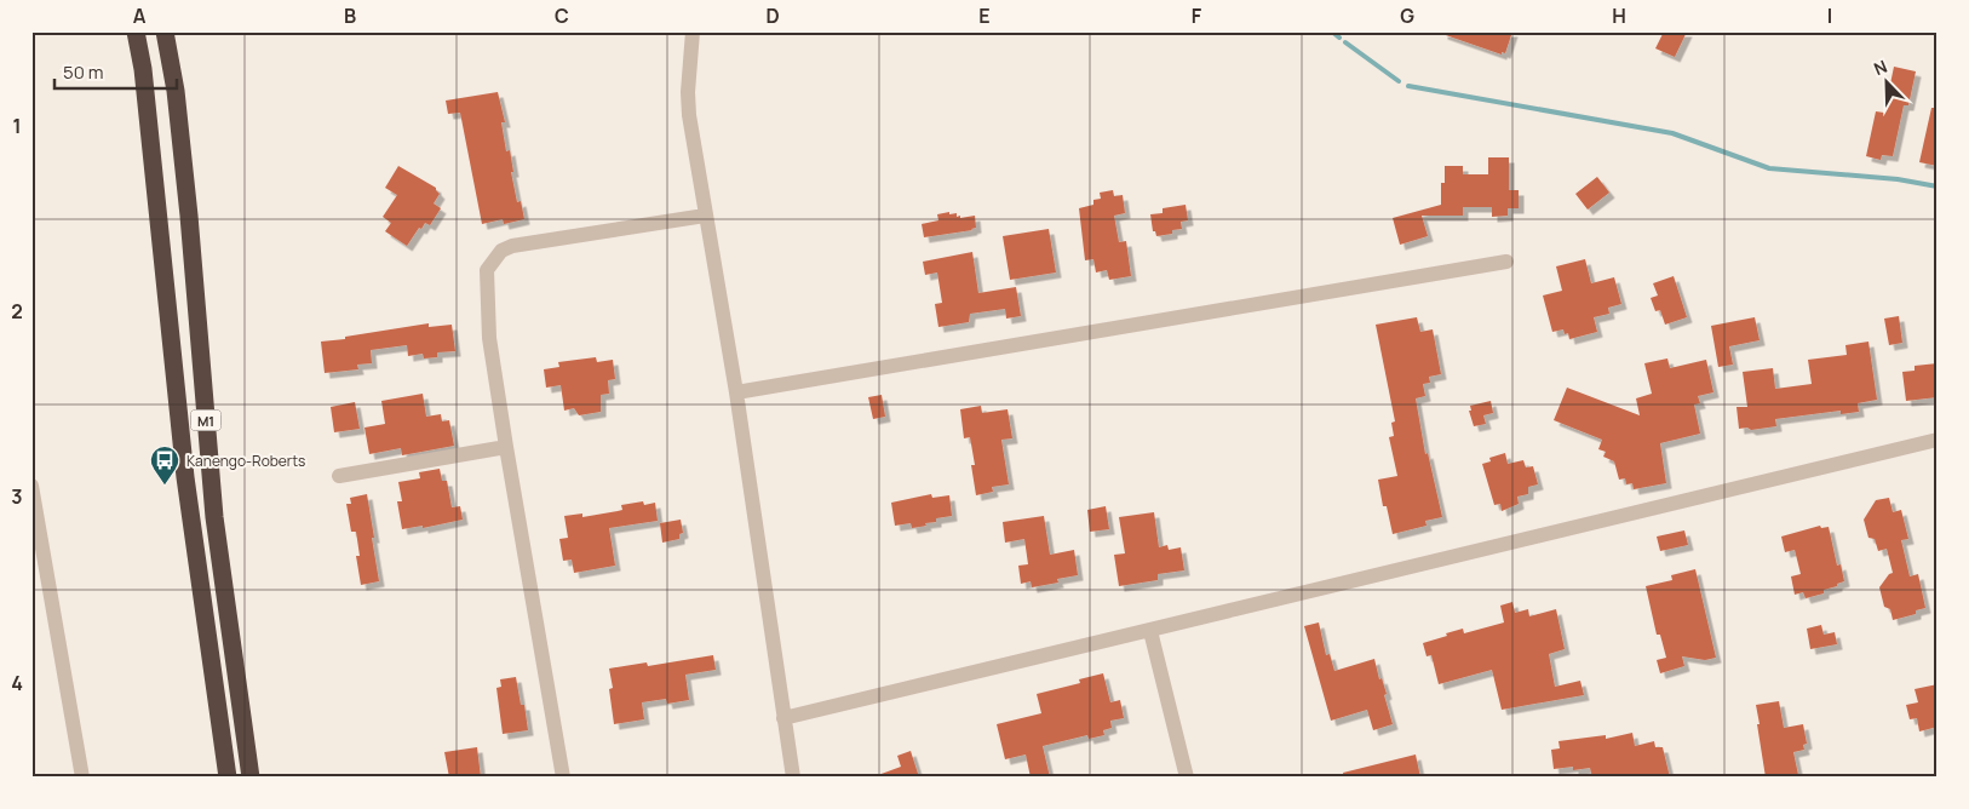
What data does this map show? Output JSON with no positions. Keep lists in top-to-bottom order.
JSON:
{
  "streets": {
    "highway": ["M1"]
  },
  "places": {
    "bus stop": ["Kanengo-Roberts"]
  },
  "scale_bar": "50 m",
  "north": "top left",
  "grid": {
    "columns": [
      "A",
      "B",
      "C",
      "D",
      "E",
      "F",
      "G",
      "H",
      "I"
    ],
    "rows": [
      "1",
      "2",
      "3",
      "4"
    ]
  }
}
